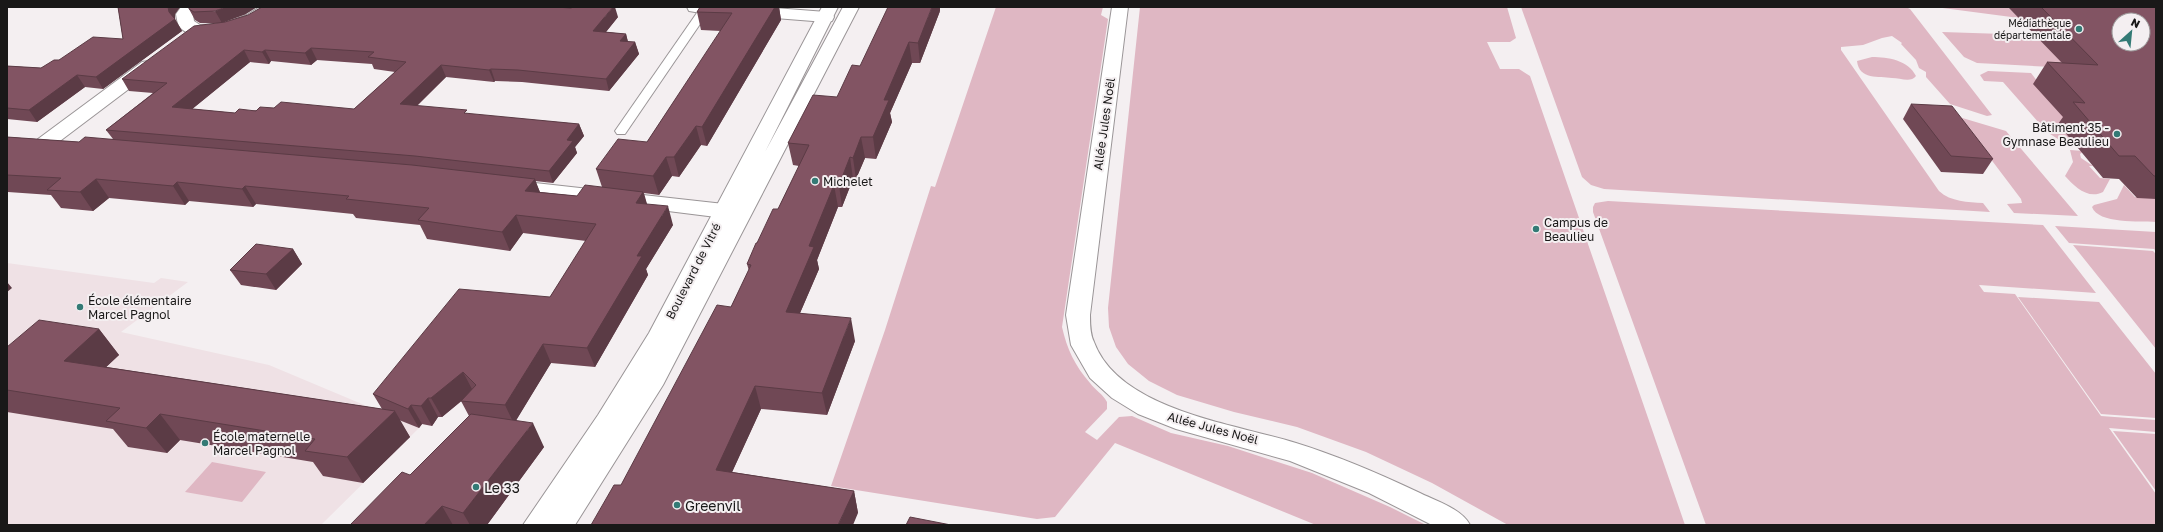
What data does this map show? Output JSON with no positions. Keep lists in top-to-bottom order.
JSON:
{
  "streets": {
    "street": ["Allée Jules Noël", "Boulevard de Vitré"]
  },
  "places": [
    "Médiathèque départementale",
    "Bâtiment 35 - Gymnase Beaulieu",
    "Michelet",
    "Campus de Beaulieu",
    "École élémentaire Marcel Pagnol",
    "École maternelle Marcel Pagnol",
    "Le 33",
    "Greenvil"
  ],
  "north": "top right"
}
